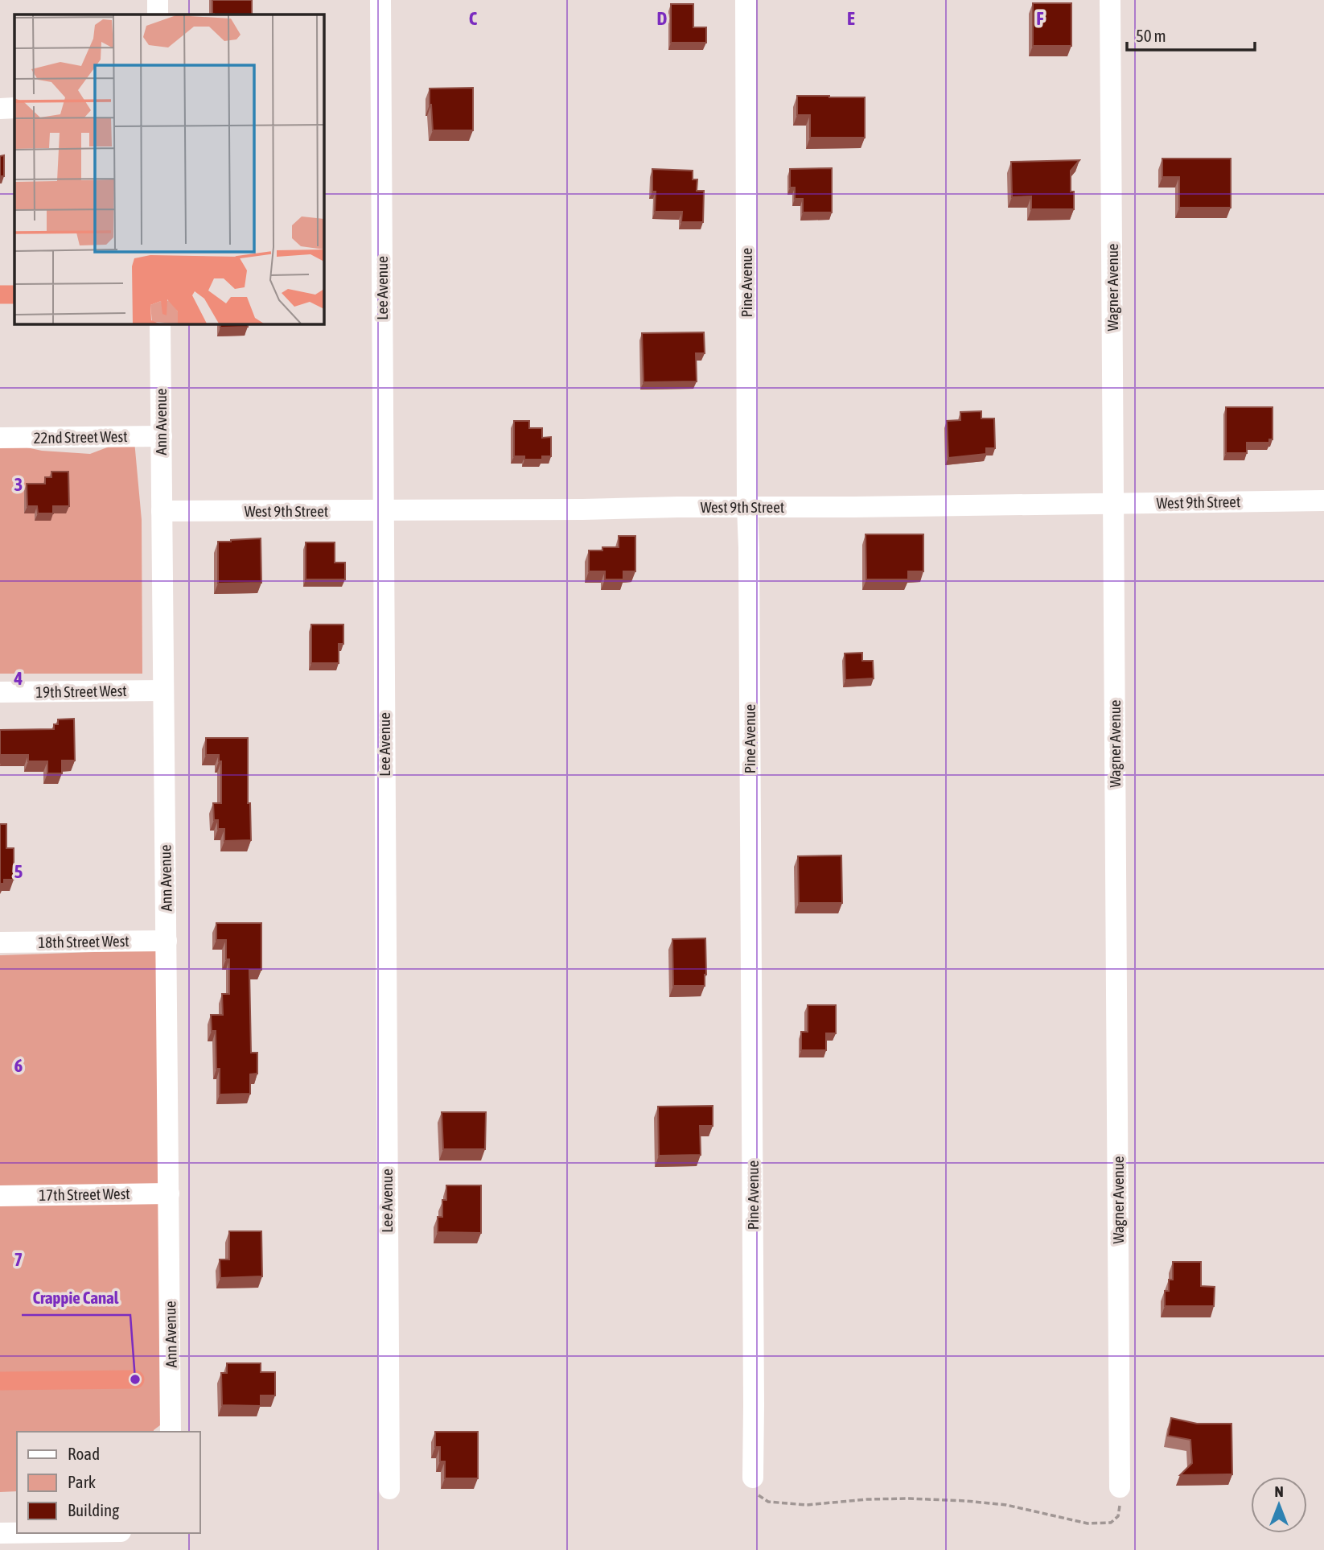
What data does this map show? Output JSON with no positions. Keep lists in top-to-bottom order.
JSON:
{
  "streets": {
    "street": [
      "Pine Avenue",
      "Wagner Avenue",
      "Lee Avenue",
      "Ann Avenue",
      "22nd Street West",
      "West 9th Street",
      "19th Street West",
      "18th Street West",
      "17th Street West"
    ]
  },
  "crossings": [
    ["Pine Avenue", "West 9th Street"],
    ["Wagner Avenue", "West 9th Street"],
    ["Lee Avenue", "West 9th Street"],
    ["Ann Avenue", "22nd Street West"],
    ["Ann Avenue", "West 9th Street"],
    ["Ann Avenue", "19th Street West"],
    ["Ann Avenue", "18th Street West"],
    ["Ann Avenue", "17th Street West"]
  ],
  "places": ["Crappie Canal"],
  "legend": ["Road", "Park", "Building"],
  "scale_bar": "50 m",
  "north": "top",
  "grid": {
    "columns": [
      "C",
      "D",
      "E",
      "F"
    ],
    "rows": [
      "3",
      "4",
      "5",
      "6",
      "7"
    ]
  }
}
